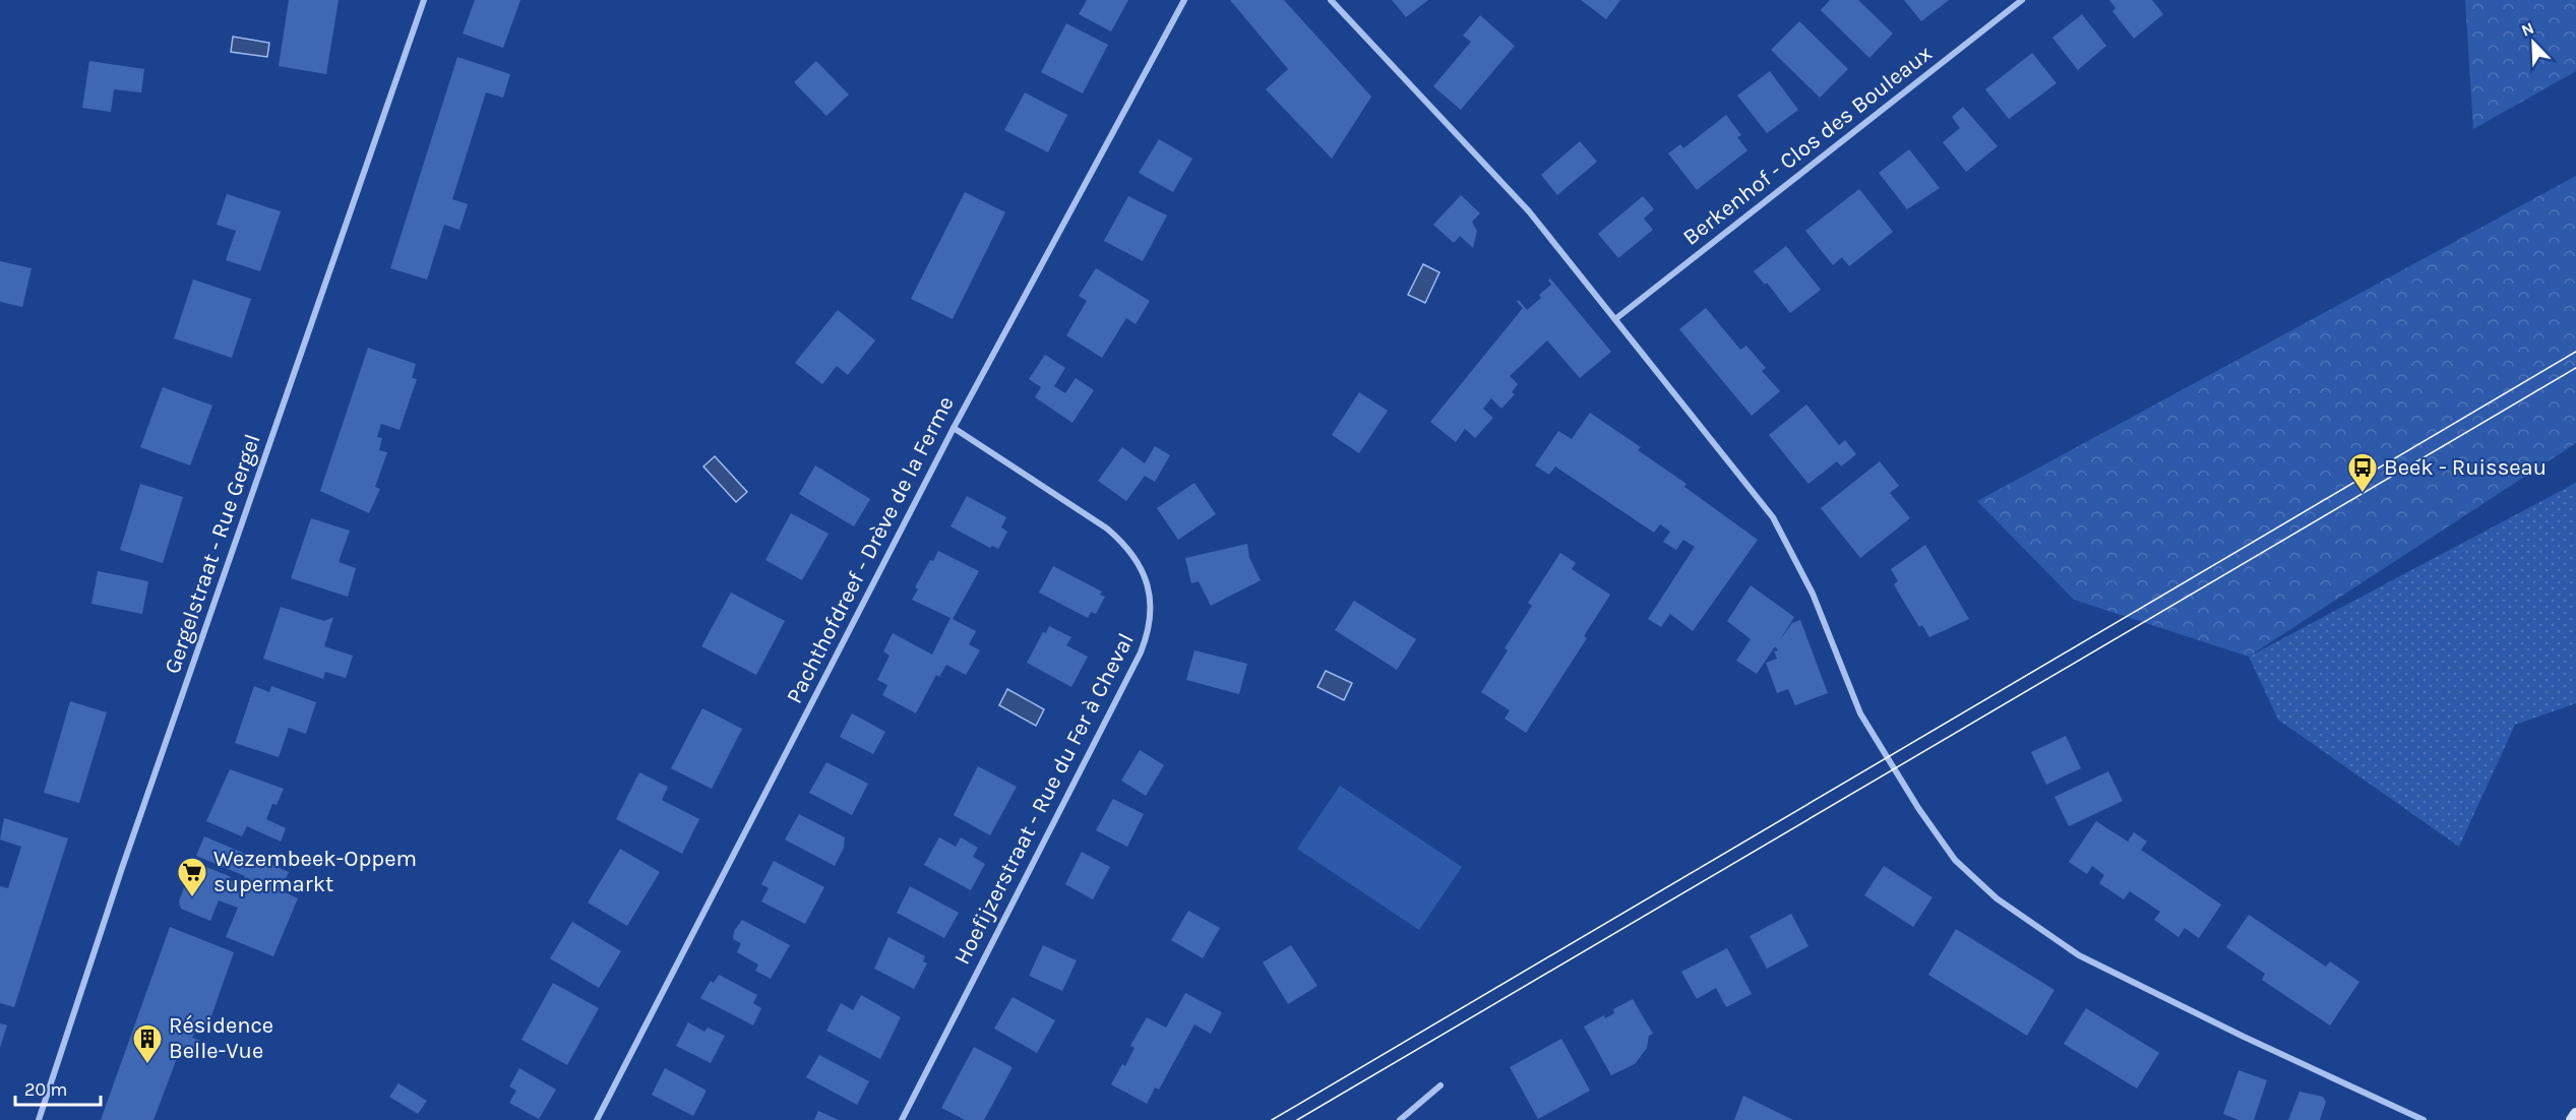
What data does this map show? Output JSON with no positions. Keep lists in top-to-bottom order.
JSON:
{
  "streets": {
    "street": [
      "Berkenhof - Clos des Bouleaux",
      "Pachthofdreef - Drève de la Ferme",
      "Gergelstraat - Rue Gergel",
      "Hoefijzerstraat - Rue du Fer à Cheval"
    ]
  },
  "crossings": [
    ["Pachthofdreef - Drève de la Ferme", "Hoefijzerstraat - Rue du Fer à Cheval"]
  ],
  "places": {
    "bus stop": ["Beek - Ruisseau"],
    "supermarket": ["Wezembeek-Oppem supermarkt"],
    "building": ["Résidence Belle-Vue"]
  },
  "scale_bar": "20 m",
  "north": "top left"
}
